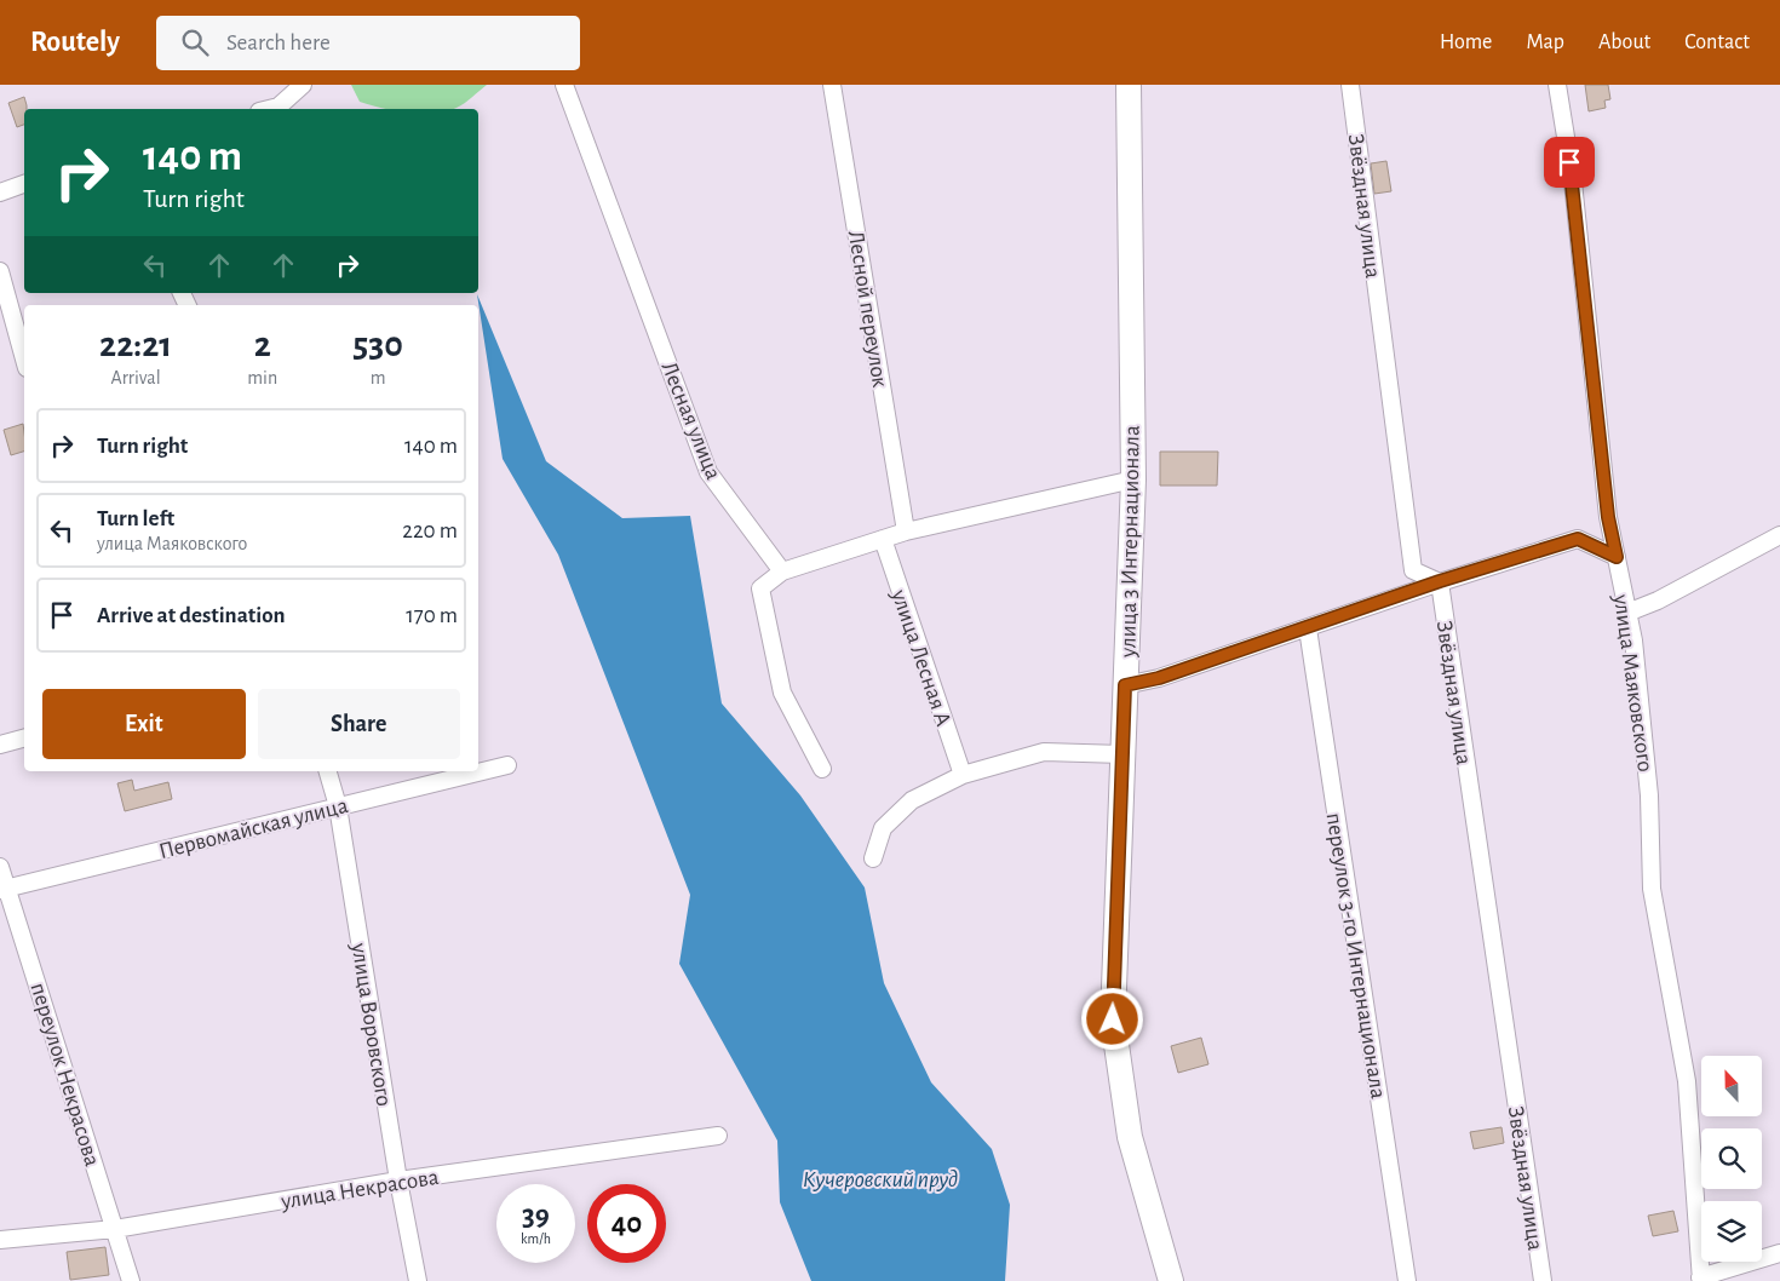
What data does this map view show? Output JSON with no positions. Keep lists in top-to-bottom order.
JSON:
{
  "streets": {
    "street": [
      "Звёздная улица",
      "Лесной переулок",
      "Лесная улица",
      "улица 3 Интернационала",
      "улица Лесная А",
      "улица Маяковского",
      "Первомайская улица",
      "переулок 3-го Интернационала",
      "улица Воровского",
      "переулок Некрасова",
      "улица Некрасова"
    ]
  },
  "crossings": [
    ["Первомайская улица", "улица Воровского"],
    ["Первомайская улица", "переулок Некрасова"],
    ["улица Воровского", "улица Некрасова"],
    ["переулок Некрасова", "улица Некрасова"]
  ],
  "water": ["Кучеровский пруд"],
  "north": "top",
  "page": {
    "header": "Routely",
    "search": "Search here",
    "nav": [
      "Home",
      "Map",
      "About",
      "Contact"
    ],
    "turn": ["140 m", "Turn right"],
    "eta": [
      "22:21",
      "Arrival",
      "2",
      "min",
      "530",
      "m"
    ],
    "list": [
      {
        "name": "Turn right",
        "value": "140 m"
      },
      {
        "name": "Turn left",
        "note": "улица Маяковского",
        "value": "220 m"
      },
      {
        "name": "Arrive at destination",
        "value": "170 m"
      }
    ],
    "buttons": ["Exit", "Share"],
    "speed": "39 km/h",
    "limit": "40"
  }
}
